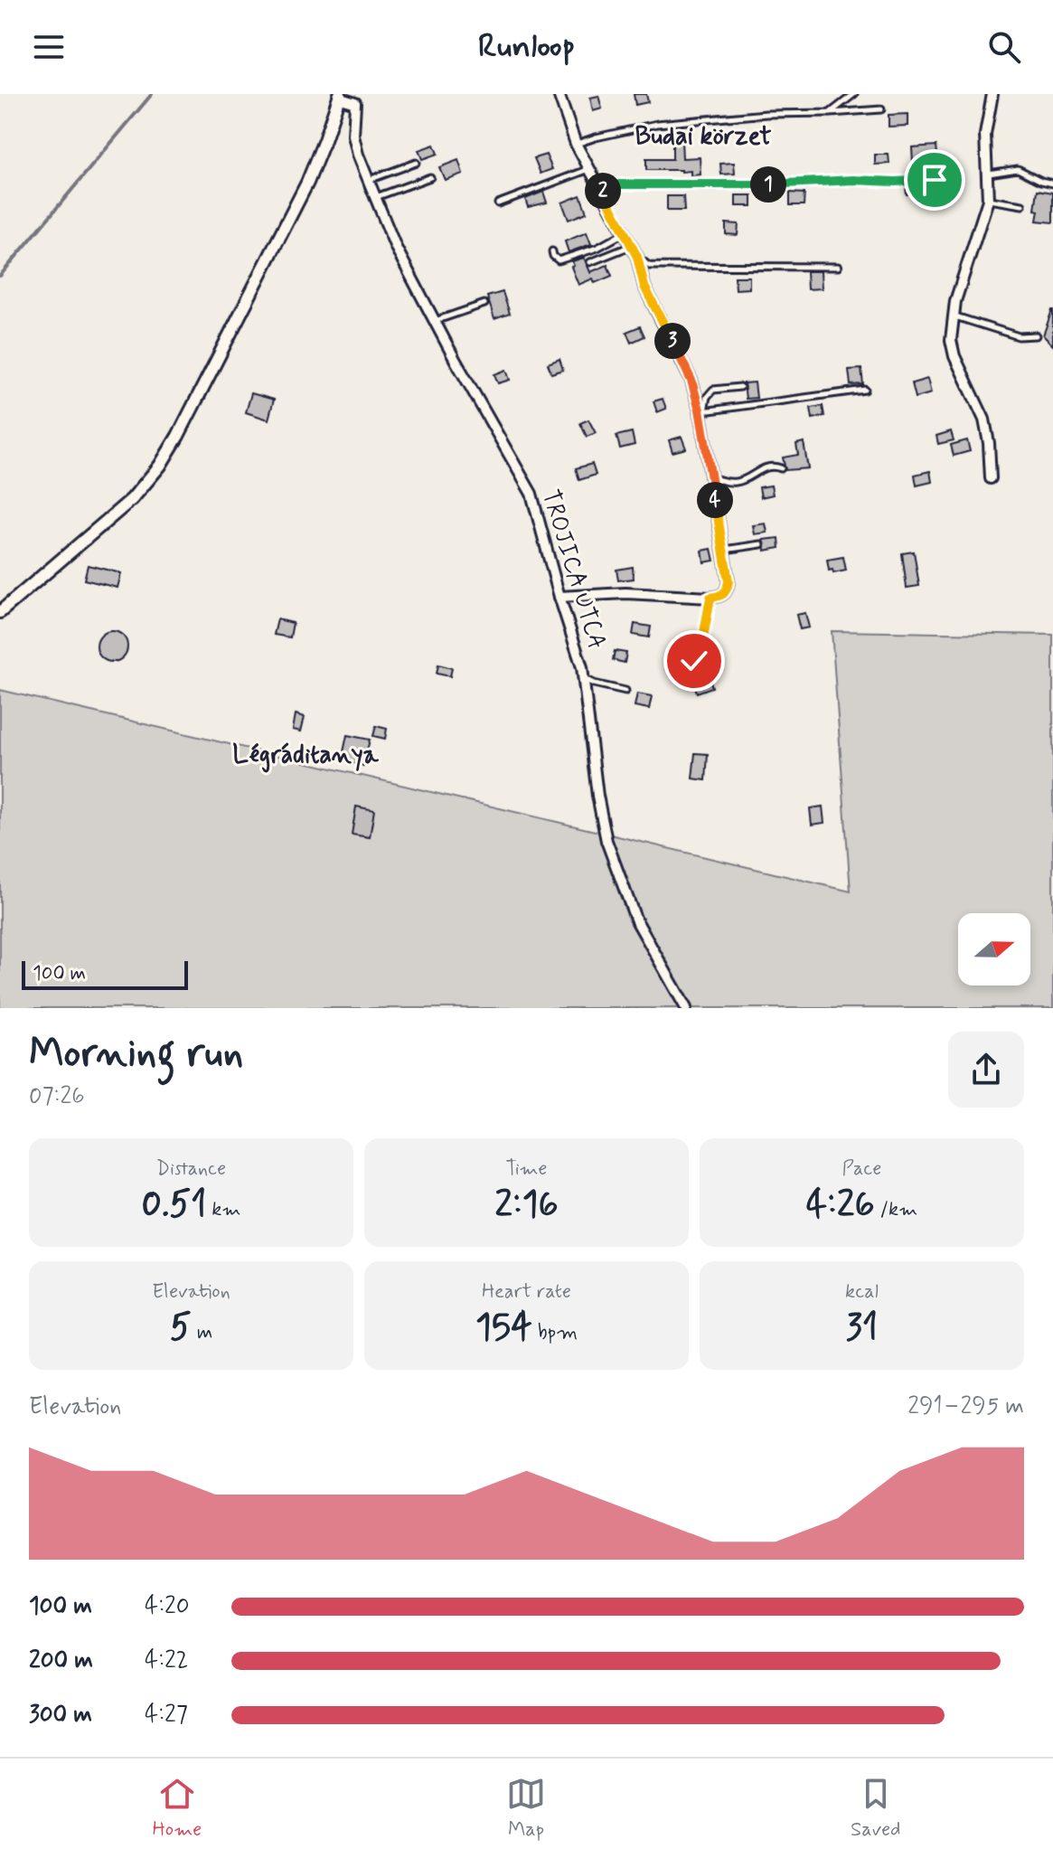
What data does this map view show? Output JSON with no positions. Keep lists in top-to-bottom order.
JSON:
{
  "streets": {
    "street": ["TROJICA UTCA"]
  },
  "districts": ["Budai körzet", "Légráditanya"],
  "scale_bar": "100 m",
  "north": "right",
  "page": {
    "header": "Runloop",
    "pins": [
      "1",
      "2",
      "3",
      "4"
    ],
    "scale": "100 m",
    "heading": ["Morning run", "07:26"],
    "stats": [
      ["Distance", "0.51 km"],
      ["Time", "2:16"],
      ["Pace", "4:26 /km"],
      ["Elevation", "5 m"],
      ["Heart rate", "154 bpm"],
      ["kcal", "31"]
    ],
    "chart": ["Elevation", "291–295 m"],
    "list": [
      {
        "name": "100 m",
        "note": "4:20"
      },
      {
        "name": "200 m",
        "note": "4:22"
      },
      {
        "name": "300 m",
        "note": "4:27"
      }
    ],
    "tabs": ["Home", "Map", "Saved"]
  }
}
